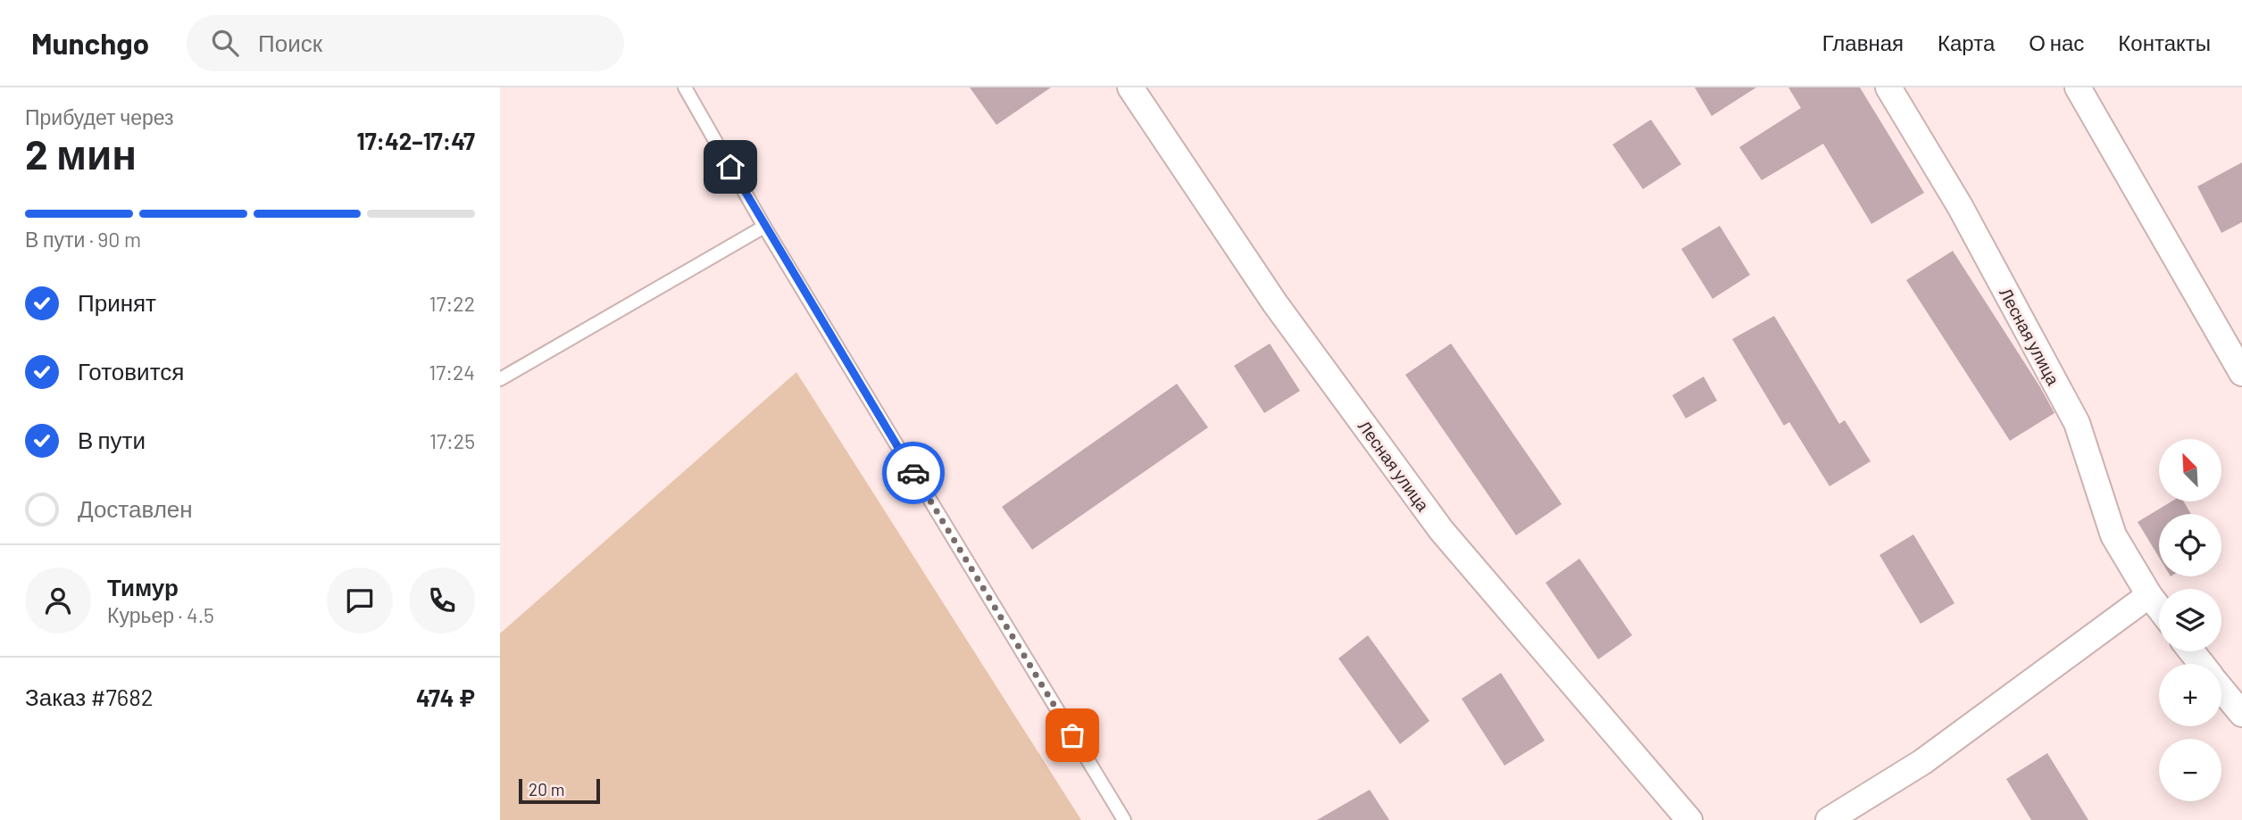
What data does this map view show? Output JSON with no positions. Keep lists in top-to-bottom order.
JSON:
{
  "streets": {
    "street": ["Лесная улица"]
  },
  "scale_bar": "20 m",
  "north": "top left",
  "page": {
    "header": "Munchgo",
    "search": "Поиск",
    "nav": [
      "Главная",
      "Карта",
      "О нас",
      "Контакты"
    ],
    "heading": ["2 мин", "Прибудет через", "17:42–17:47"],
    "panel": [
      "Тимур",
      "Курьер · 4.5",
      "Заказ #7682",
      "474 ₽"
    ],
    "bar": "В пути · 90 m",
    "list": [
      ["Принят", "17:22"],
      ["Готовится", "17:24"],
      ["В пути", "17:25"],
      "Доставлен"
    ],
    "map_buttons": ["+", "−"],
    "scale": "20 m"
  }
}
